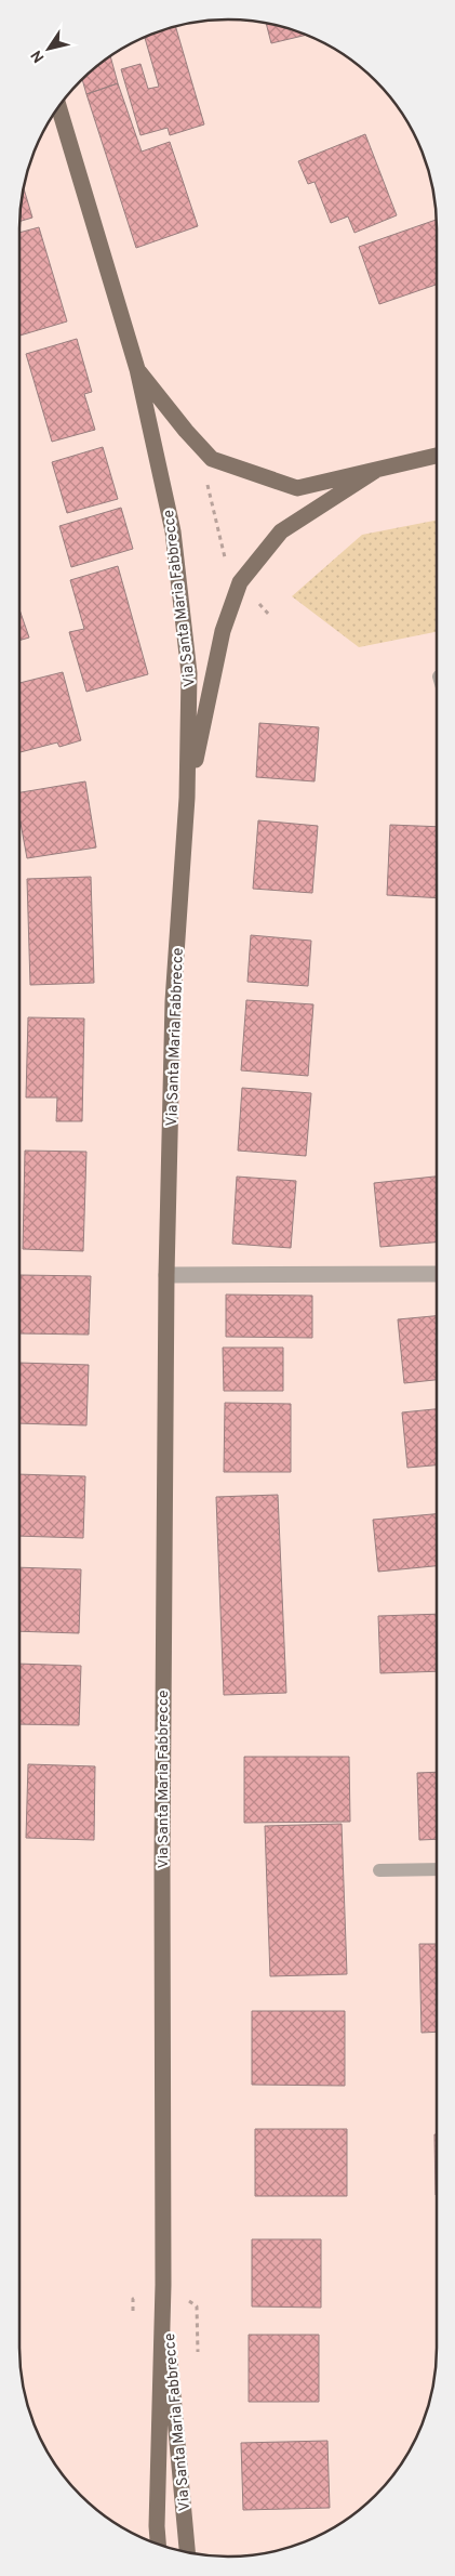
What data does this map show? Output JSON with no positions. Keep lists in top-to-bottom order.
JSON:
{
  "streets": {
    "main road": ["Via Santa Maria Fabbrecce"]
  },
  "north": "bottom left"
}
